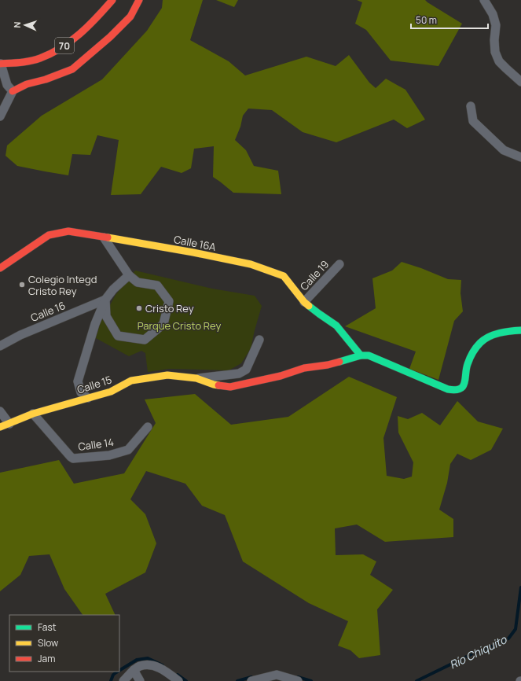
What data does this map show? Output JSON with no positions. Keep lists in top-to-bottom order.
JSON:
{
  "streets": {
    "street": [
      "70",
      "Calle 16A",
      "Calle 19",
      "Calle 16",
      "Calle 15",
      "Calle 14"
    ]
  },
  "crossings": [
    ["Calle 16A", "Calle 19"],
    ["Calle 16A", "Calle 15"],
    ["Calle 15", "Calle 14"]
  ],
  "water": ["Río Chiquito"],
  "parks": ["Parque Cristo Rey"],
  "places": ["Colegio Integd Cristo Rey", "Cristo Rey"],
  "legend": ["Fast", "Slow", "Jam"],
  "scale_bar": "50 m",
  "north": "left"
}
